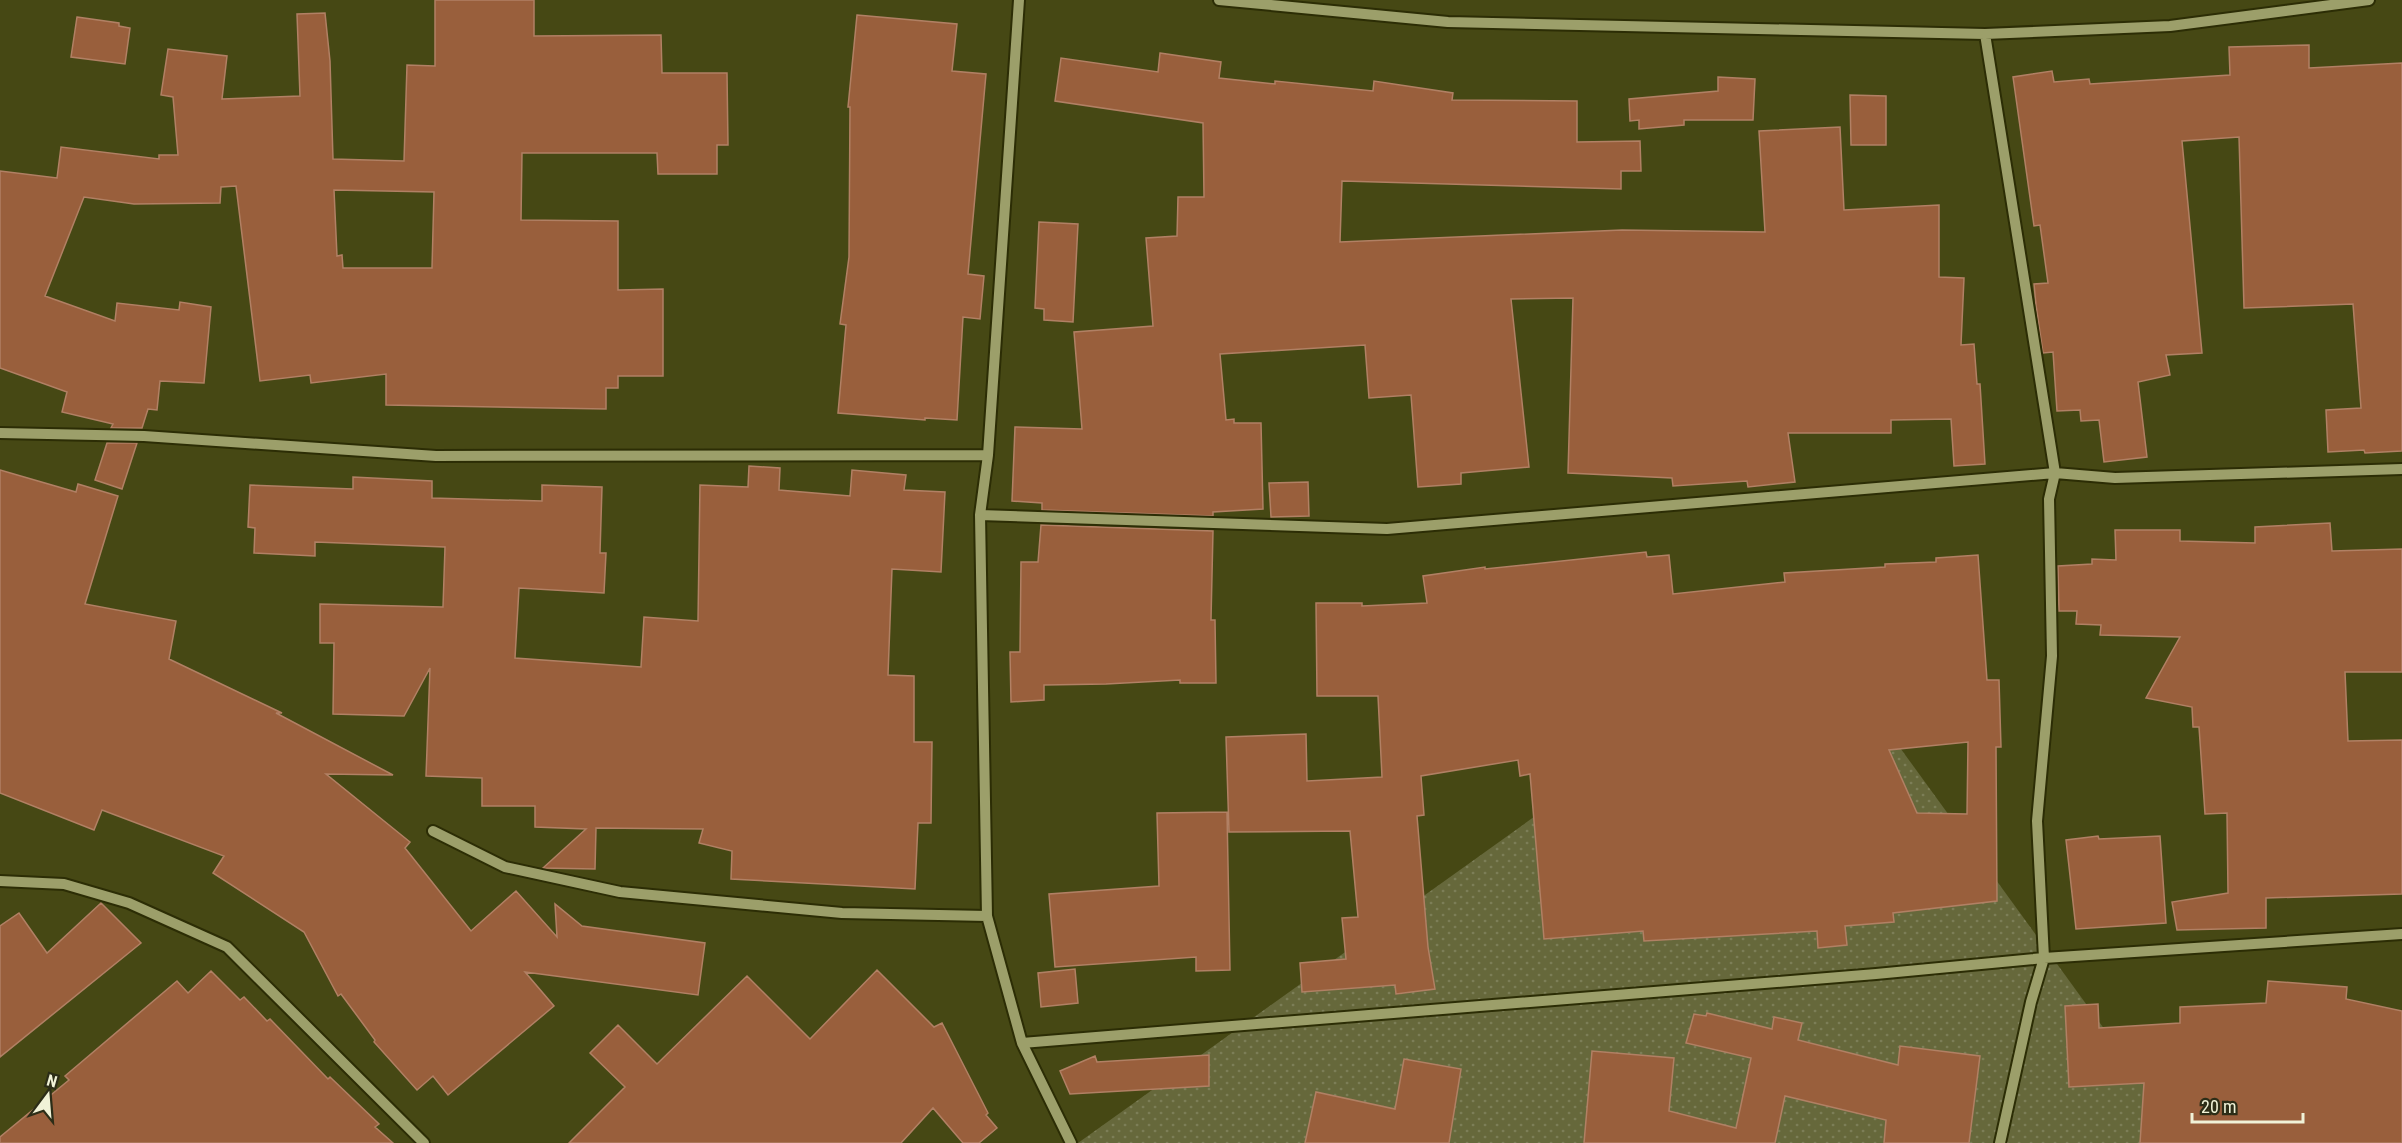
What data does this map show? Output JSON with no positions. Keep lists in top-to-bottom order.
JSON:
{
  "scale_bar": "20 m",
  "north": "top"
}
